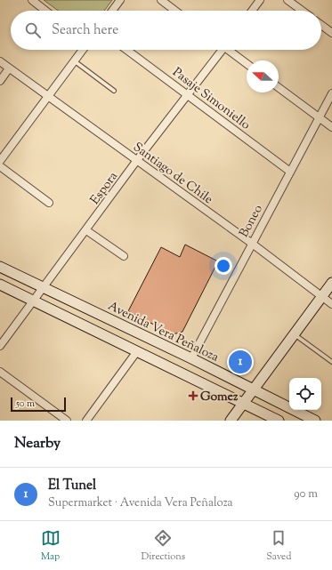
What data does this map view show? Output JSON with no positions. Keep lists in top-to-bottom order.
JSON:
{
  "streets": {
    "main road": ["Avenida Vera Peñaloza"],
    "street": [
      "Pasaje Simoniello",
      "Santiago de Chile",
      "Espora",
      "Boneo"
    ]
  },
  "crossings": [
    ["Pasaje Simoniello", "Espora"],
    ["Pasaje Simoniello", "Boneo"],
    ["Santiago de Chile", "Espora"],
    ["Santiago de Chile", "Boneo"],
    ["Espora", "Avenida Vera Peñaloza"],
    ["Boneo", "Avenida Vera Peñaloza"]
  ],
  "places": {
    "health": ["Gomez"]
  },
  "scale_bar": "50 m",
  "north": "left",
  "page": {
    "search": "Search here",
    "pins": "1",
    "scale": "50 m",
    "heading": "Nearby",
    "list": [
      {
        "mark": "1",
        "name": "El Tunel",
        "note": "Supermarket · Avenida Vera Peñaloza",
        "value": "90 m"
      }
    ],
    "nav": ["Map", "Directions", "Saved"]
  }
}
